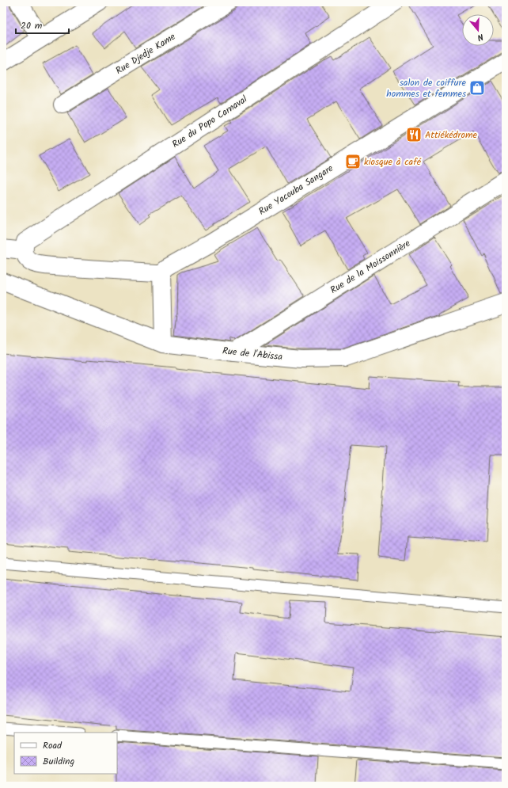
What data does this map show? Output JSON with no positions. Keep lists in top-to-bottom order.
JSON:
{
  "streets": {
    "street": [
      "Rue Djedje Kame",
      "Rue du Popo Carnaval",
      "Rue Yacouba Sangare",
      "Rue de la Moissonnière",
      "Rue de l'Abissa"
    ]
  },
  "crossings": [
    ["Rue de la Moissonnière", "Rue de l'Abissa"]
  ],
  "places": {
    "shop": ["salon de coiffure hommes et femmes"],
    "restaurant": ["Attiékédrome"],
    "cafe": ["kiosque à café"]
  },
  "legend": ["Road", "Building"],
  "scale_bar": "20 m",
  "north": "bottom"
}
